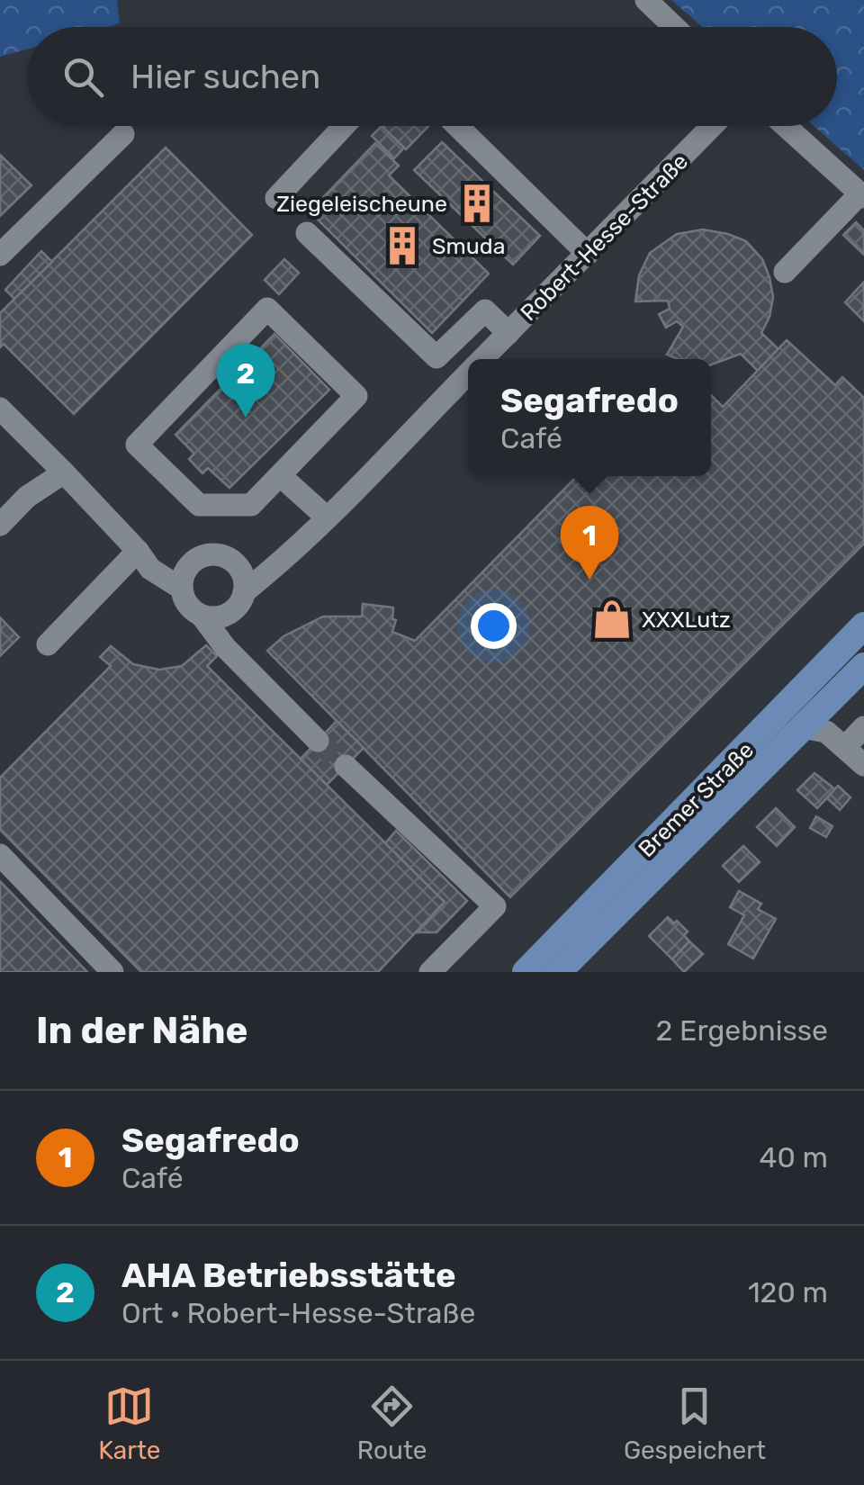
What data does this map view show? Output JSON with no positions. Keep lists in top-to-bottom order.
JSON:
{
  "streets": {
    "main road": ["Bremer Straße"],
    "street": ["Robert-Hesse-Straße"]
  },
  "places": {
    "building": ["Ziegeleischeune", "Smuda"],
    "shop": ["XXXLutz"]
  },
  "page": {
    "search": "Hier suchen",
    "pins": ["2", "1"],
    "popup": ["Segafredo", "Café"],
    "heading": ["In der Nähe", "2 Ergebnisse"],
    "list": [
      {
        "mark": "1",
        "name": "Segafredo",
        "note": "Café",
        "value": "40 m"
      },
      {
        "mark": "2",
        "name": "AHA Betriebsstätte",
        "note": "Ort · Robert-Hesse-Straße",
        "value": "120 m"
      }
    ],
    "nav": ["Karte", "Route", "Gespeichert"]
  }
}
